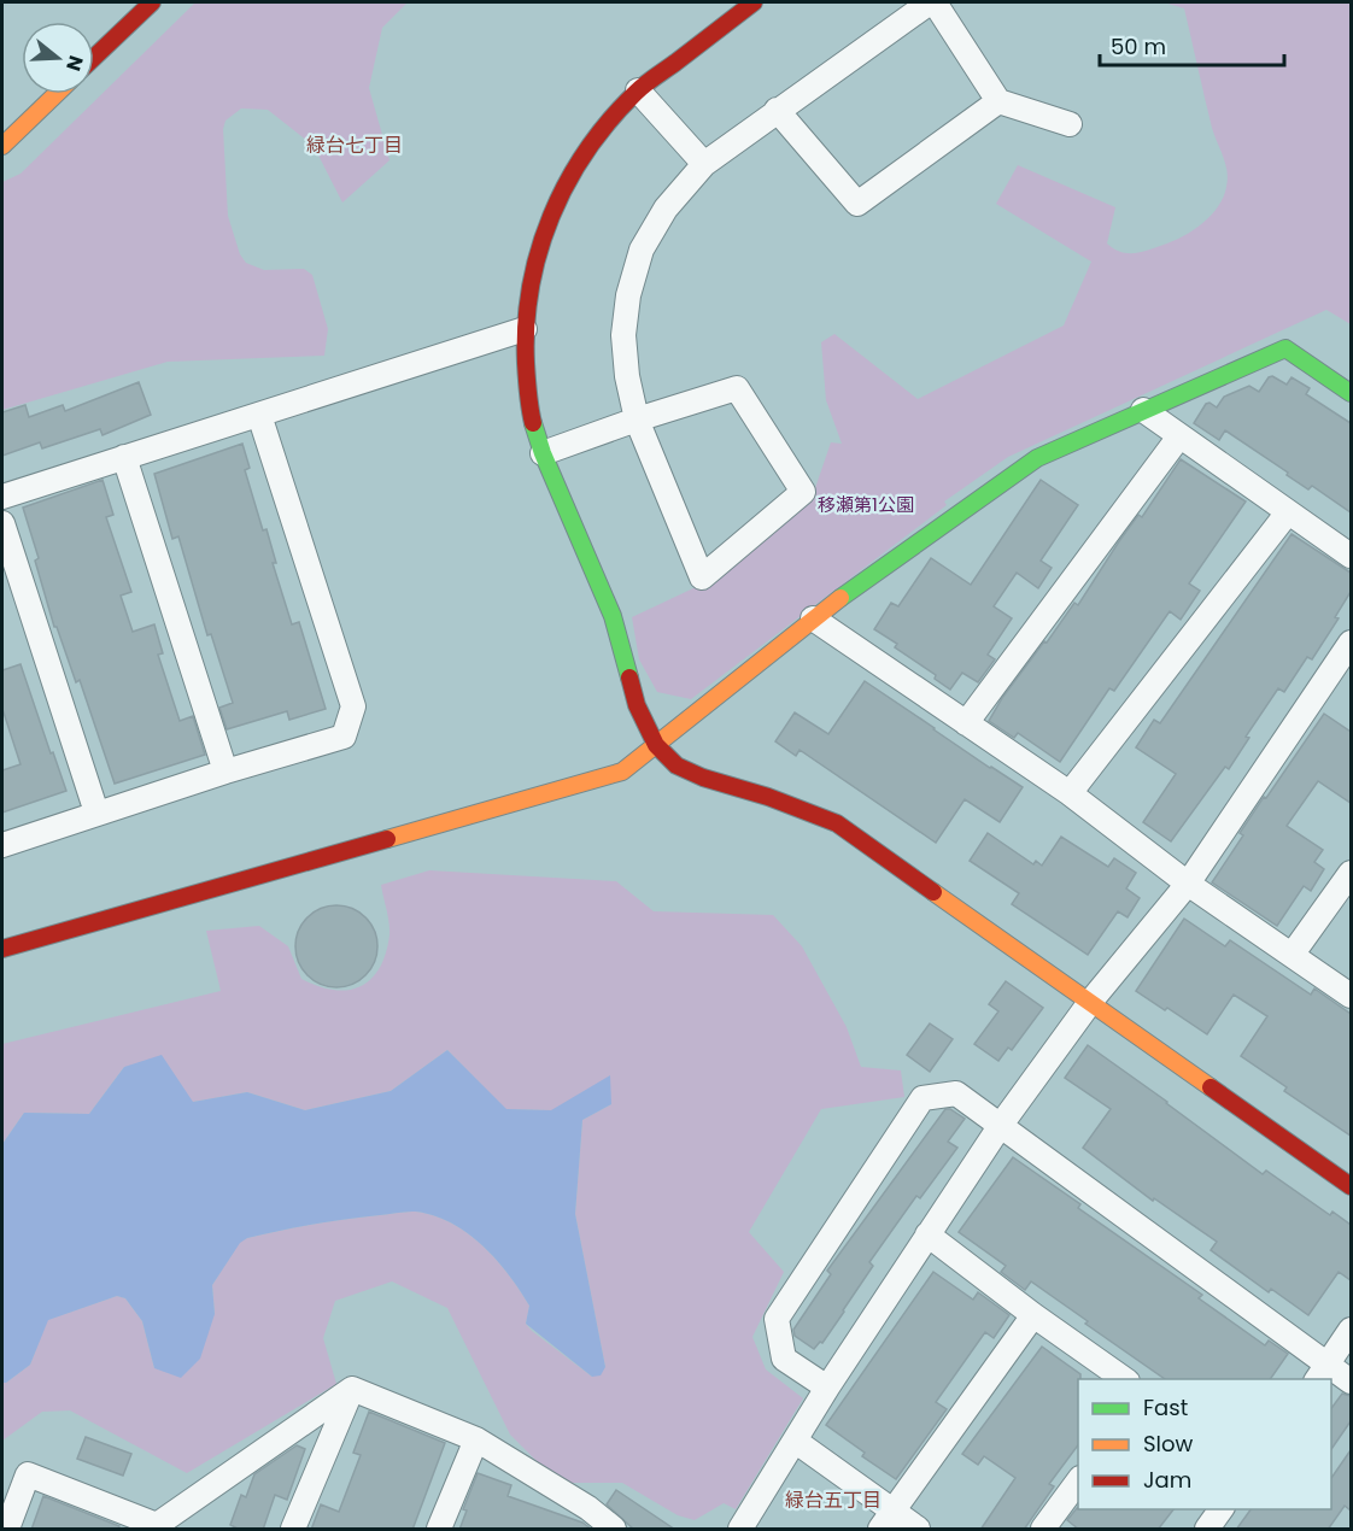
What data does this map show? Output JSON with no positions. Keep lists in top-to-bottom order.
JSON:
{
  "districts": ["緑台七丁目", "緑台五丁目"],
  "parks": ["移瀬第1公園"],
  "legend": ["Fast", "Slow", "Jam"],
  "scale_bar": "50 m",
  "north": "right"
}
